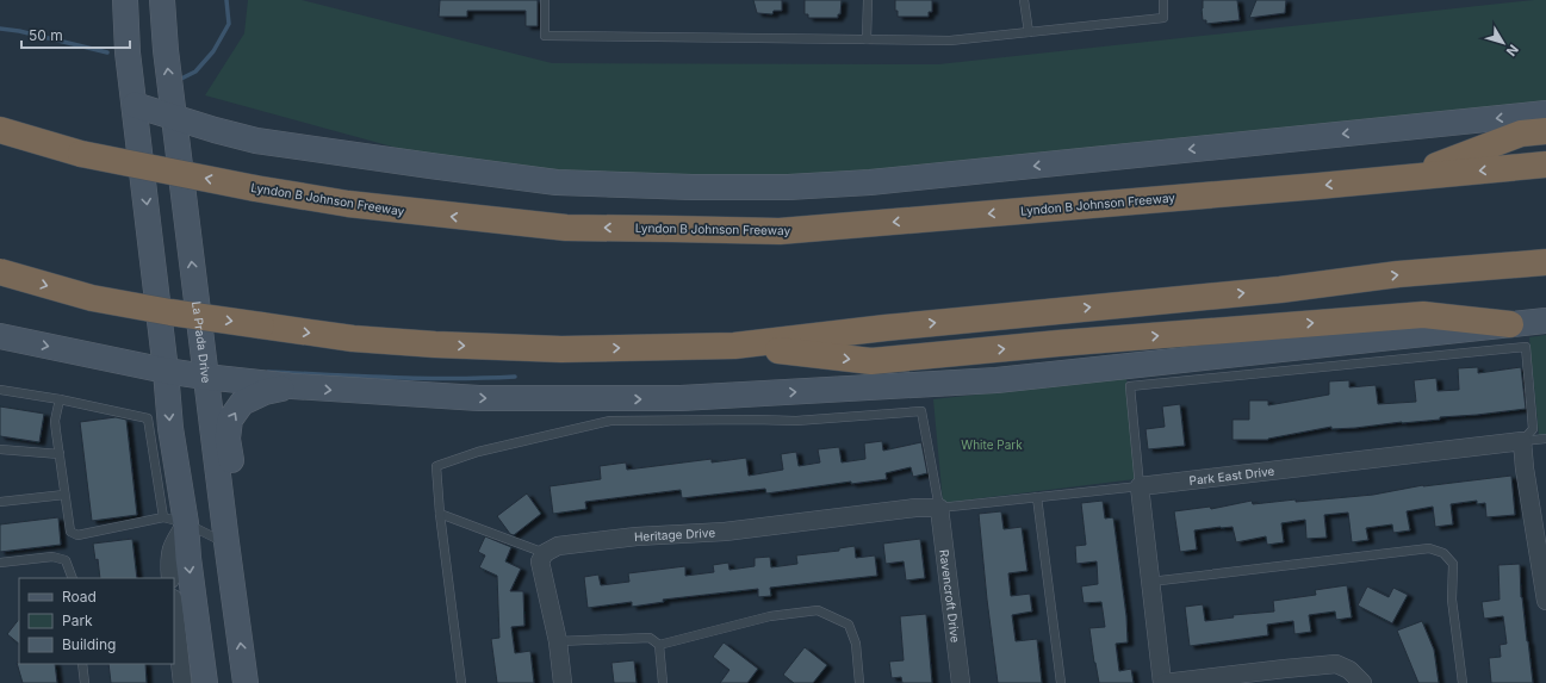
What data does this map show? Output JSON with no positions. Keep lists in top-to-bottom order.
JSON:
{
  "streets": {
    "highway": ["Lyndon B Johnson Freeway"],
    "main road": ["La Prada Drive"],
    "street": ["Park East Drive", "Heritage Drive", "Ravencroft Drive"]
  },
  "crossings": [
    ["Heritage Drive", "Ravencroft Drive"]
  ],
  "parks": ["White Park"],
  "legend": ["Road", "Park", "Building"],
  "scale_bar": "50 m",
  "north": "bottom right"
}
